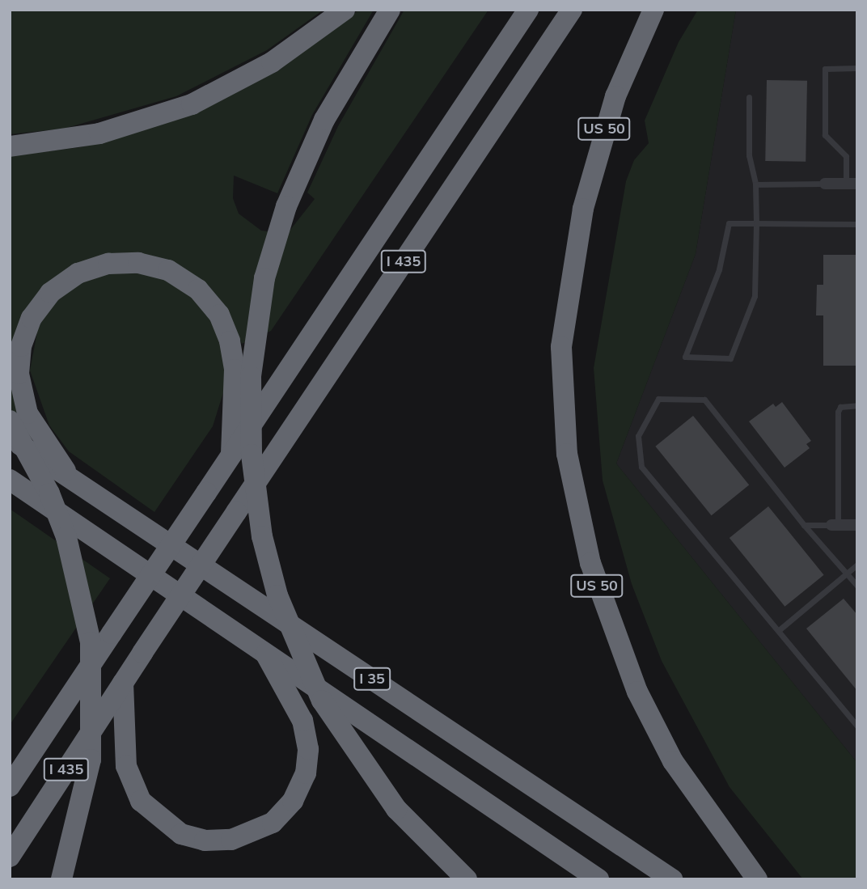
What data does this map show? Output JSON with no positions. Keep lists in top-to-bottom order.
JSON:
{
  "streets": {
    "highway": ["US 50", "I 435", "I 35"]
  }
}
